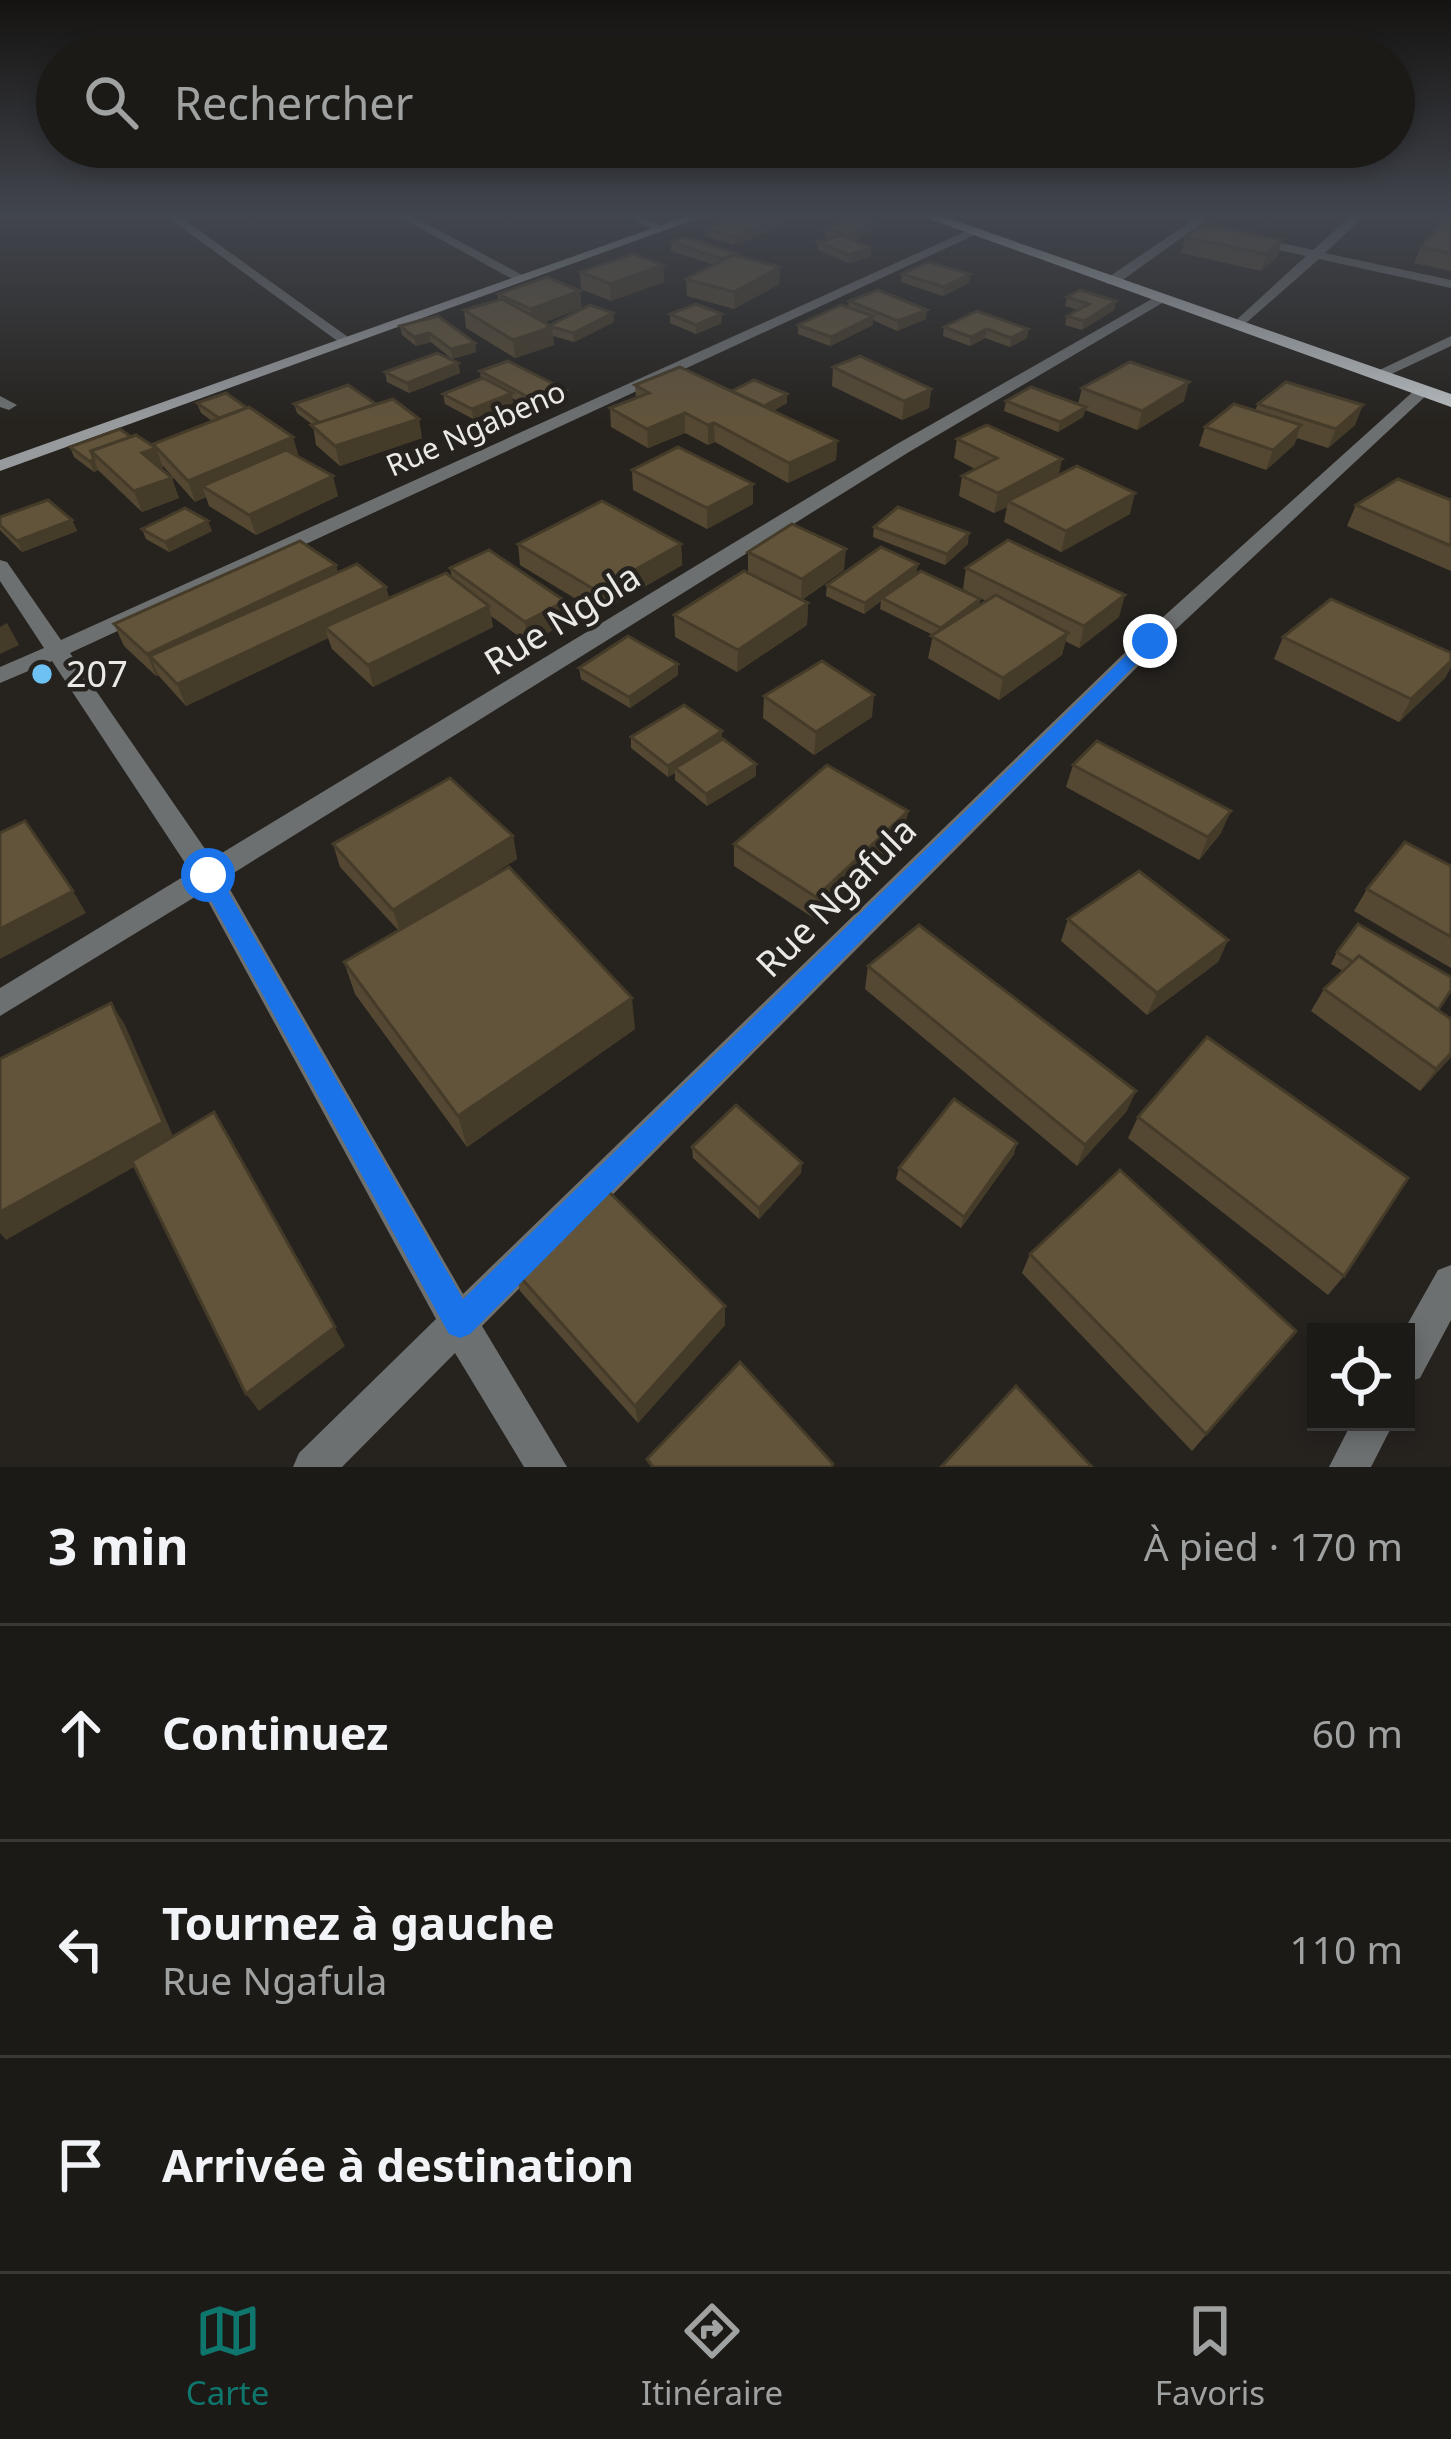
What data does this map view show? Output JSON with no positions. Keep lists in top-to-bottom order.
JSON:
{
  "streets": {
    "street": ["Rue Ngabeno", "Rue Ngola", "Rue Ngafula"]
  },
  "places": ["207"],
  "page": {
    "search": "Rechercher",
    "heading": ["3 min", "À pied · 170 m"],
    "list": [
      ["Continuez", "60 m"],
      ["Tournez à gauche", "Rue Ngafula", "110 m"],
      "Arrivée à destination"
    ],
    "nav": ["Carte", "Itinéraire", "Favoris"]
  }
}
